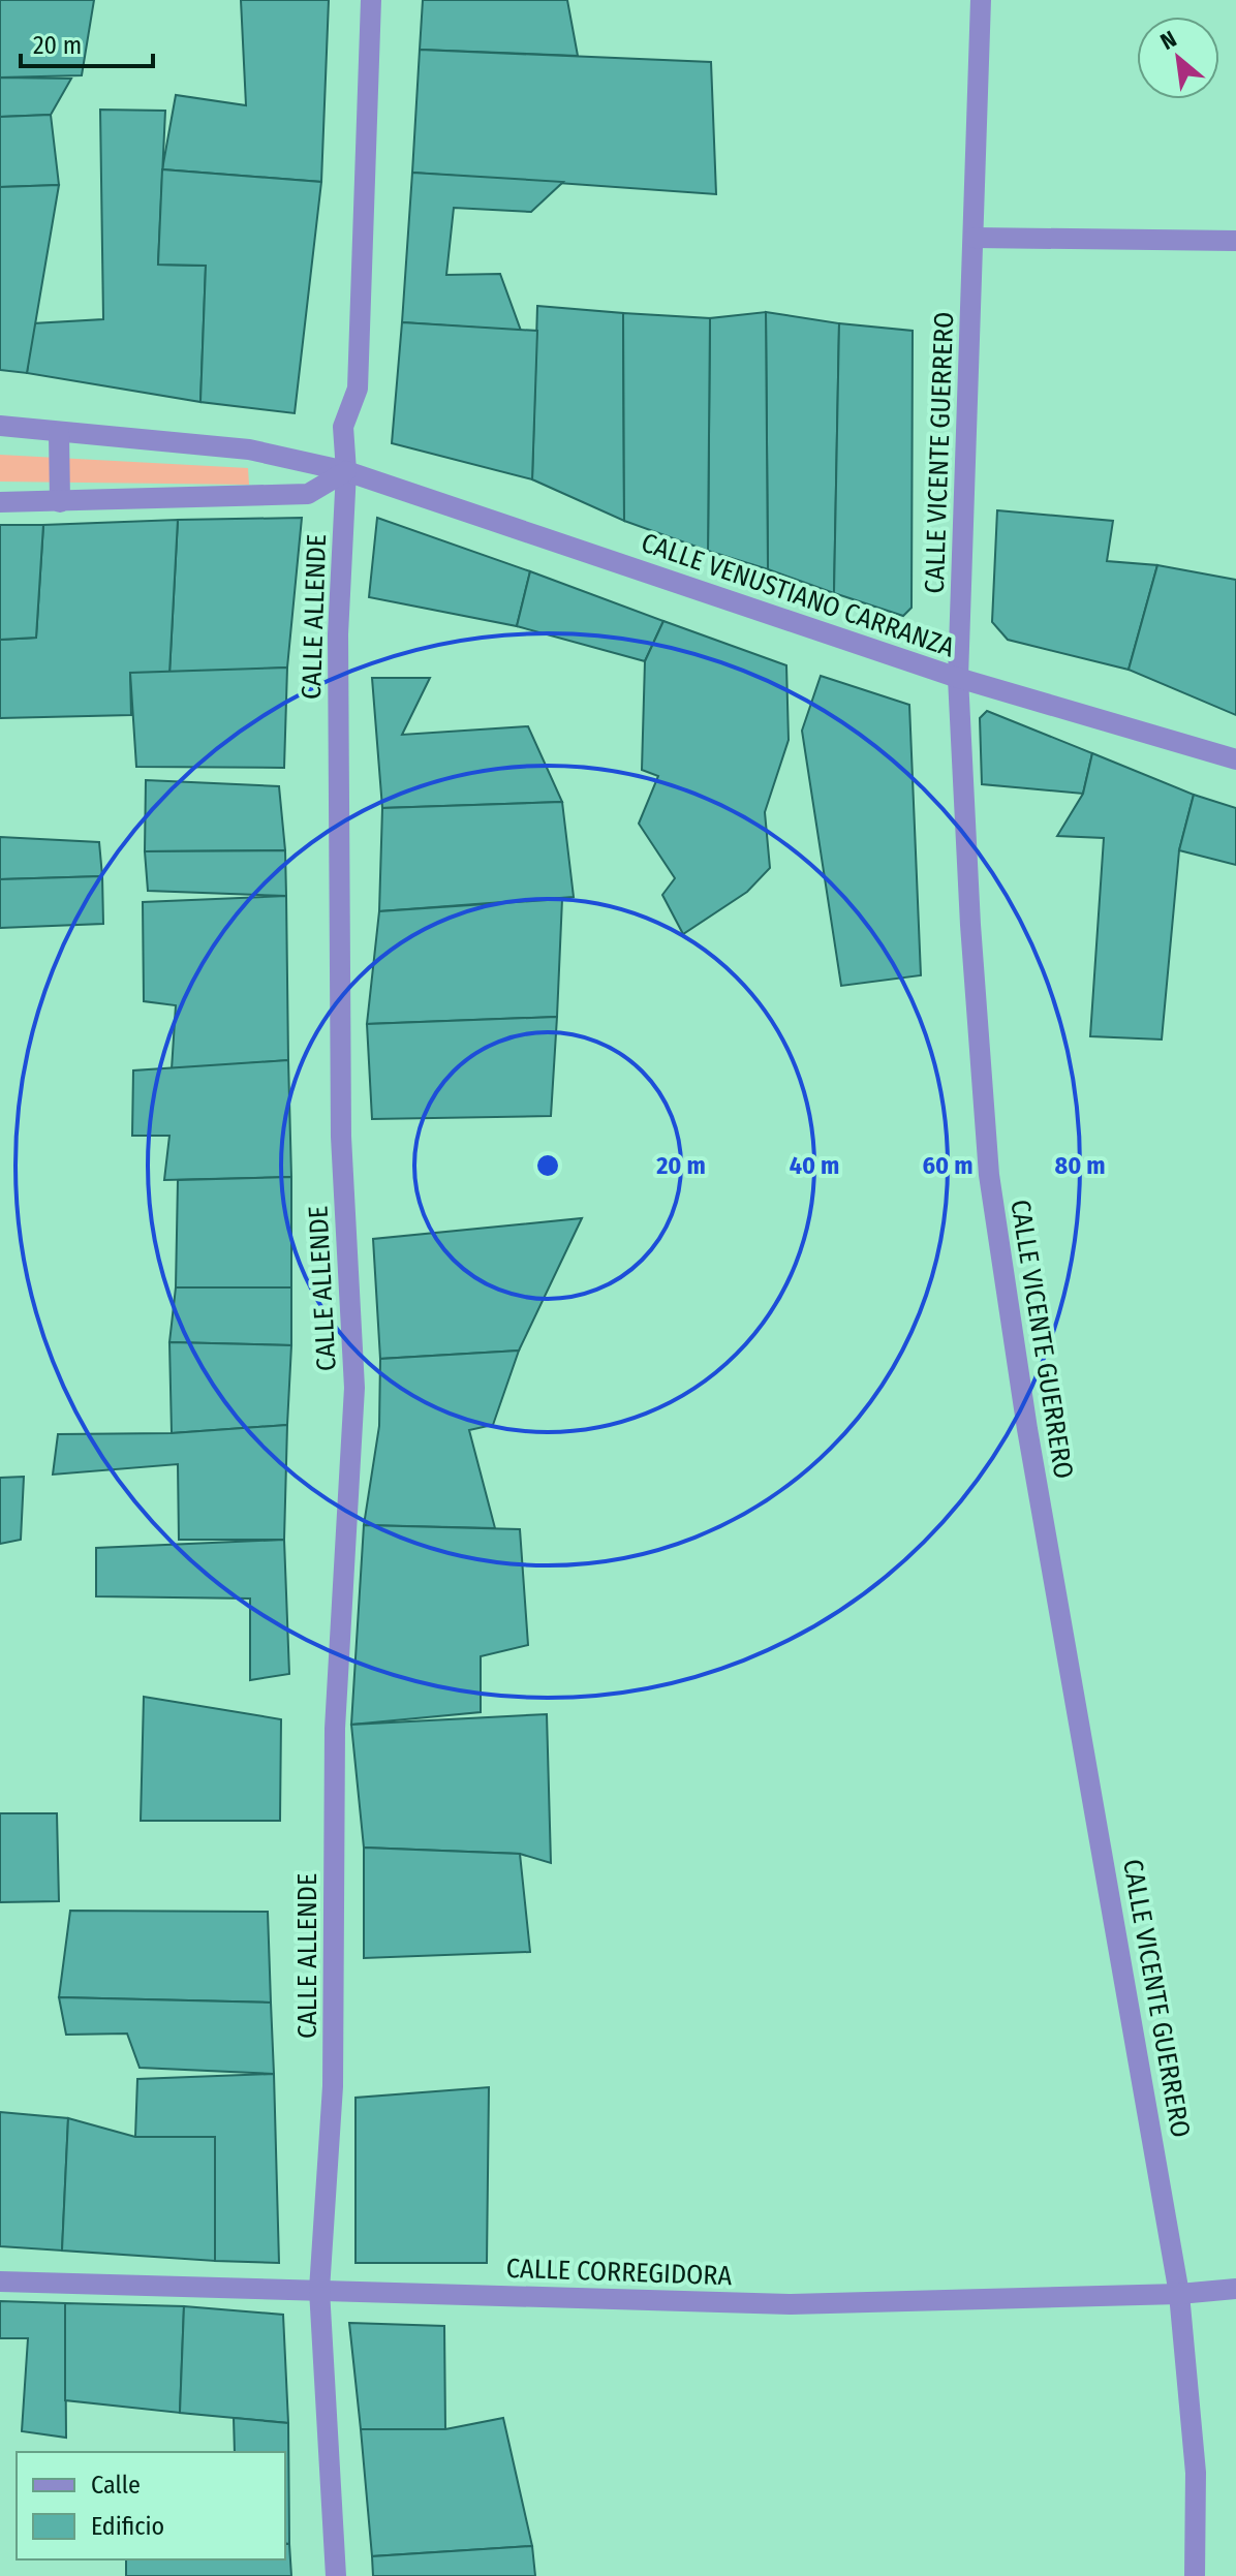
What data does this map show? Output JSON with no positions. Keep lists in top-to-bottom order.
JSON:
{
  "streets": {
    "street": [
      "CALLE VICENTE GUERRERO",
      "CALLE VENUSTIANO CARRANZA",
      "CALLE ALLENDE",
      "CALLE CORREGIDORA"
    ]
  },
  "crossings": [
    ["CALLE VICENTE GUERRERO", "CALLE VENUSTIANO CARRANZA"],
    ["CALLE VICENTE GUERRERO", "CALLE CORREGIDORA"],
    ["CALLE VENUSTIANO CARRANZA", "CALLE ALLENDE"],
    ["CALLE ALLENDE", "CALLE CORREGIDORA"]
  ],
  "legend": ["Calle", "Edificio"],
  "scale_bar": "20 m",
  "north": "top left",
  "rings": [
    "20 m",
    "40 m",
    "60 m",
    "80 m"
  ]
}
